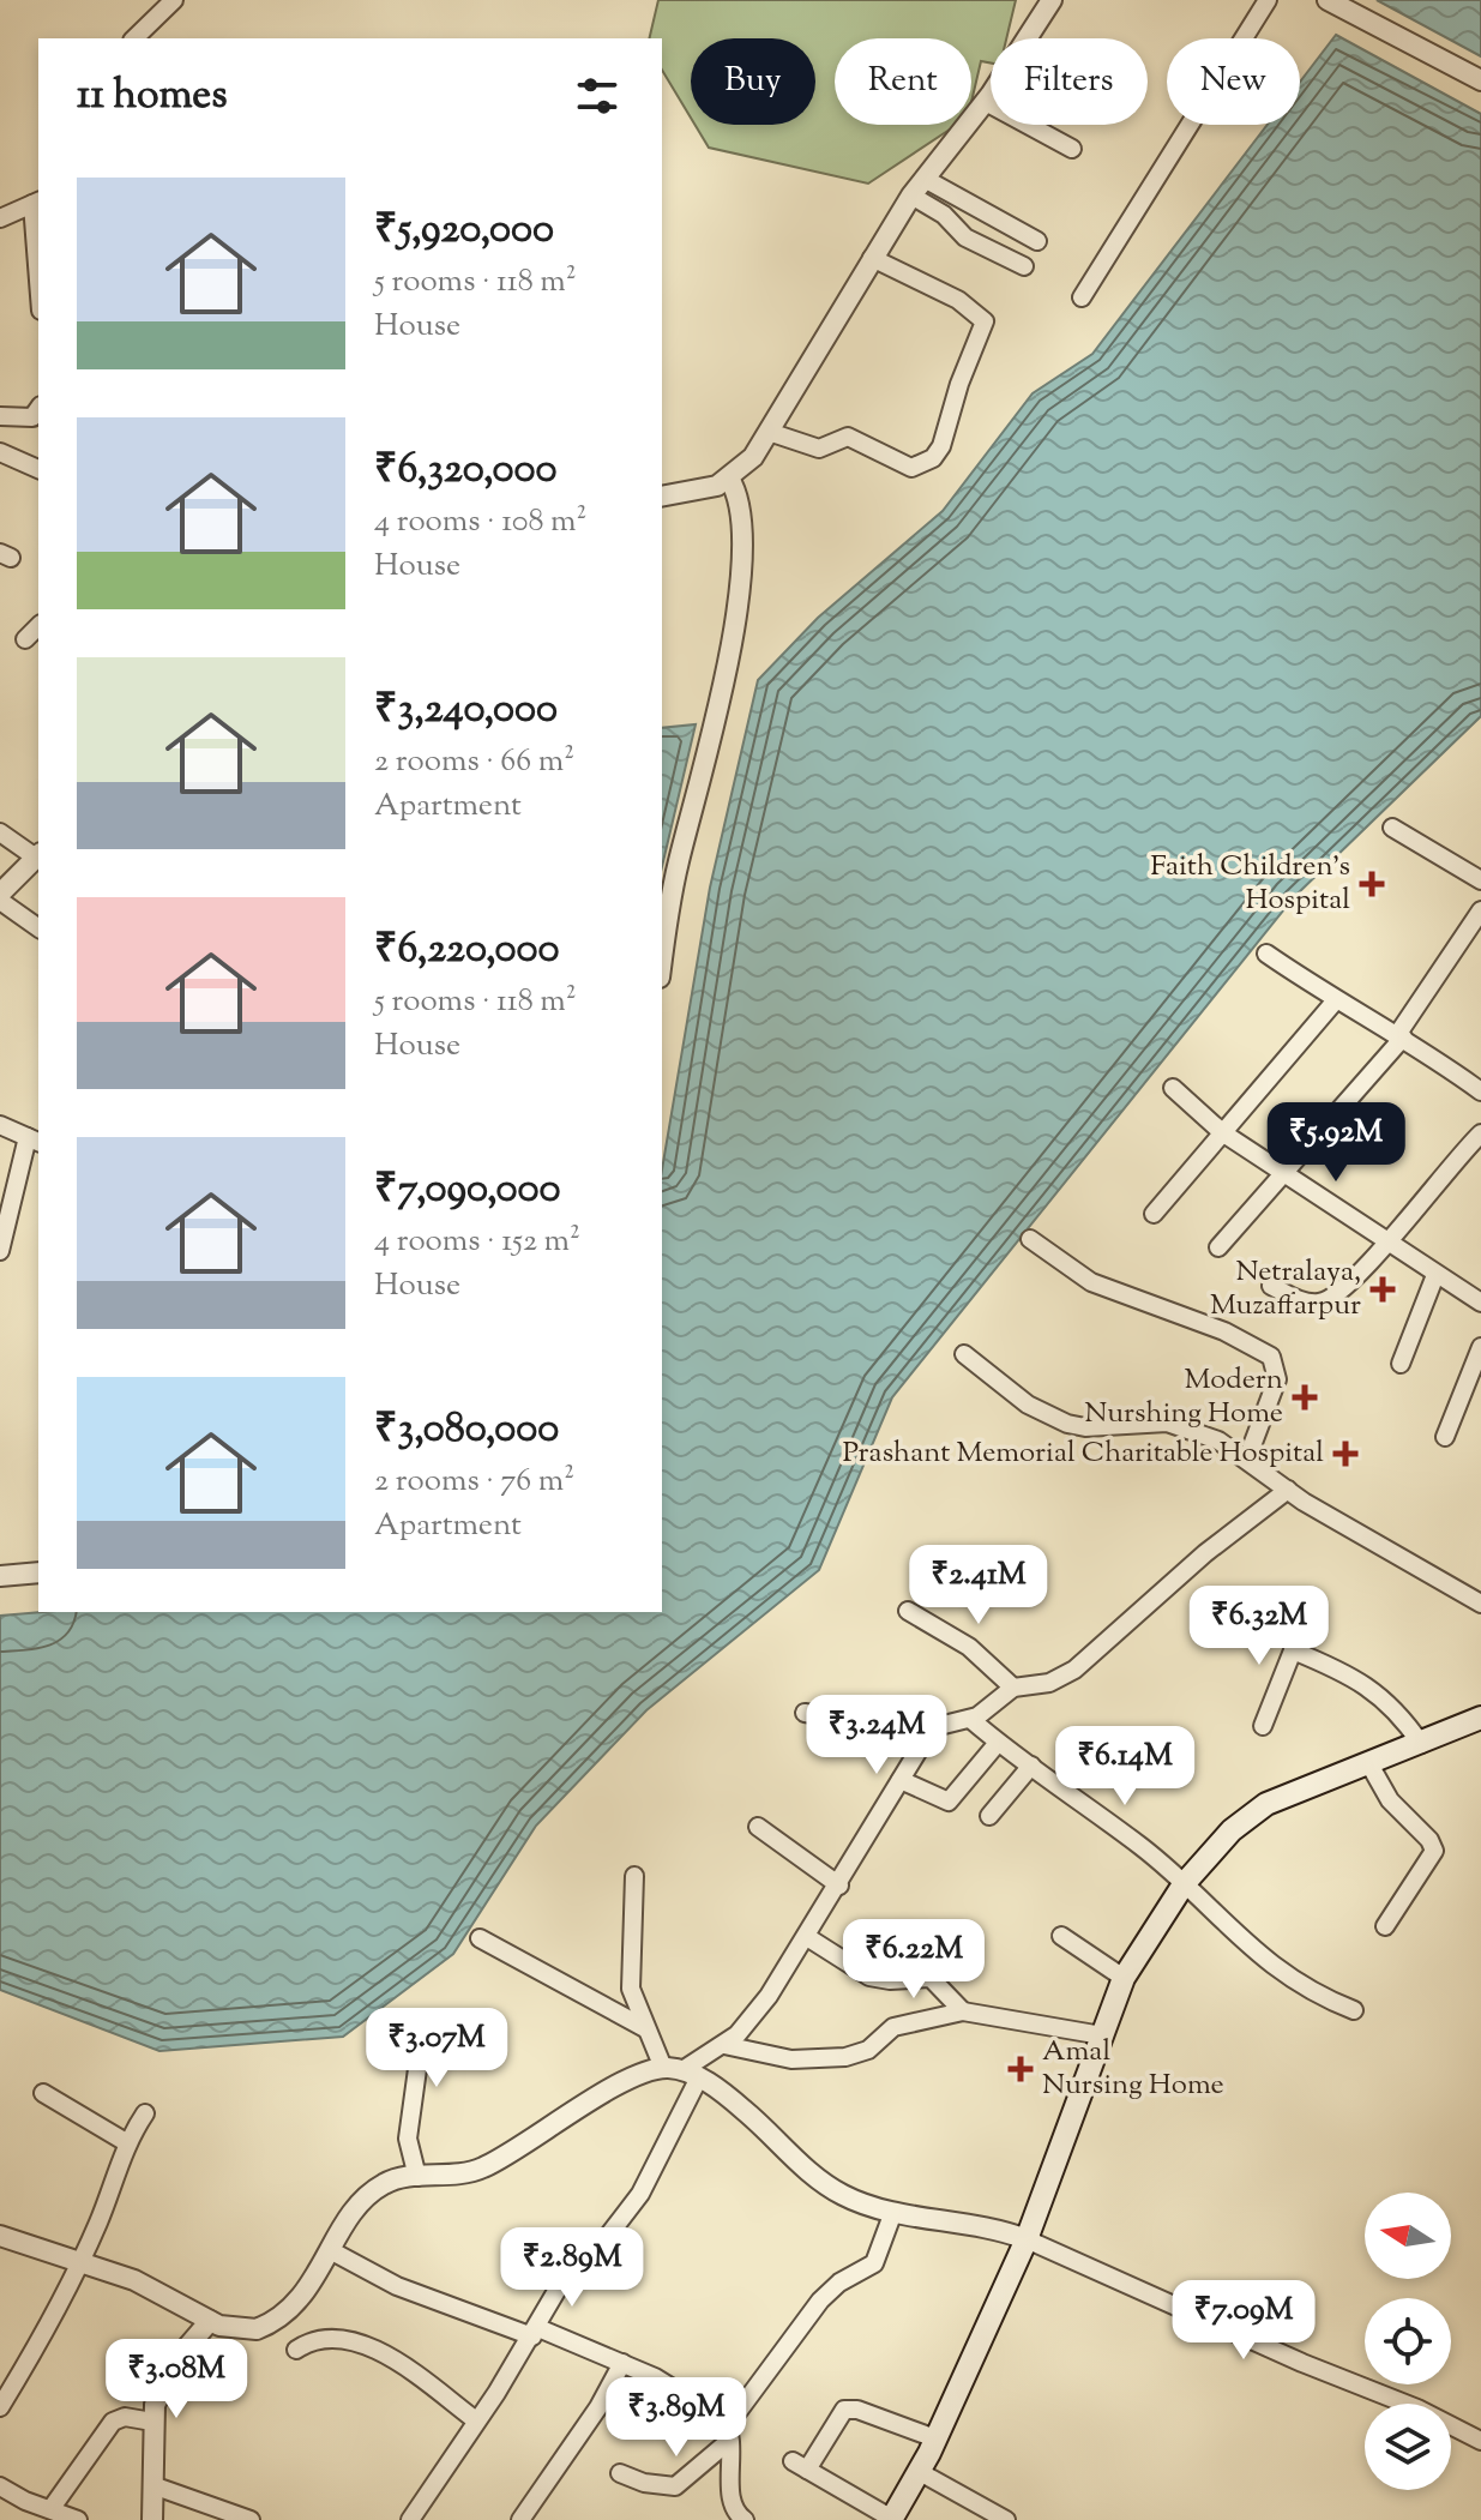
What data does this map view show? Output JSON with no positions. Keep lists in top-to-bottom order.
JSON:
{
  "places": {
    "health": [
      "Faith Children's Hospital",
      "Netralaya, Muzaffarpur",
      "Modern Nurshing Home",
      "Prashant Memorial Charitable Hospital",
      "Amal Nursing Home"
    ]
  },
  "north": "left",
  "page": {
    "chip": [
      "Buy",
      "Rent",
      "Filters",
      "New"
    ],
    "heading": "11 homes",
    "list": [
      {
        "name": "₹5,920,000",
        "note": "5 rooms · 118 m² · House"
      },
      {
        "name": "₹6,320,000",
        "note": "4 rooms · 108 m² · House"
      },
      {
        "name": "₹3,240,000",
        "note": "2 rooms · 66 m² · Apartment"
      },
      {
        "name": "₹6,220,000",
        "note": "5 rooms · 118 m² · House"
      },
      {
        "name": "₹7,090,000",
        "note": "4 rooms · 152 m² · House"
      },
      {
        "name": "₹3,080,000",
        "note": "2 rooms · 76 m² · Apartment"
      }
    ],
    "price": [
      "₹5.92M",
      "₹2.41M",
      "₹6.32M",
      "₹3.24M",
      "₹6.14M",
      "₹6.22M",
      "₹3.07M",
      "₹2.89M",
      "₹7.09M",
      "₹3.08M",
      "₹3.89M"
    ]
  }
}
